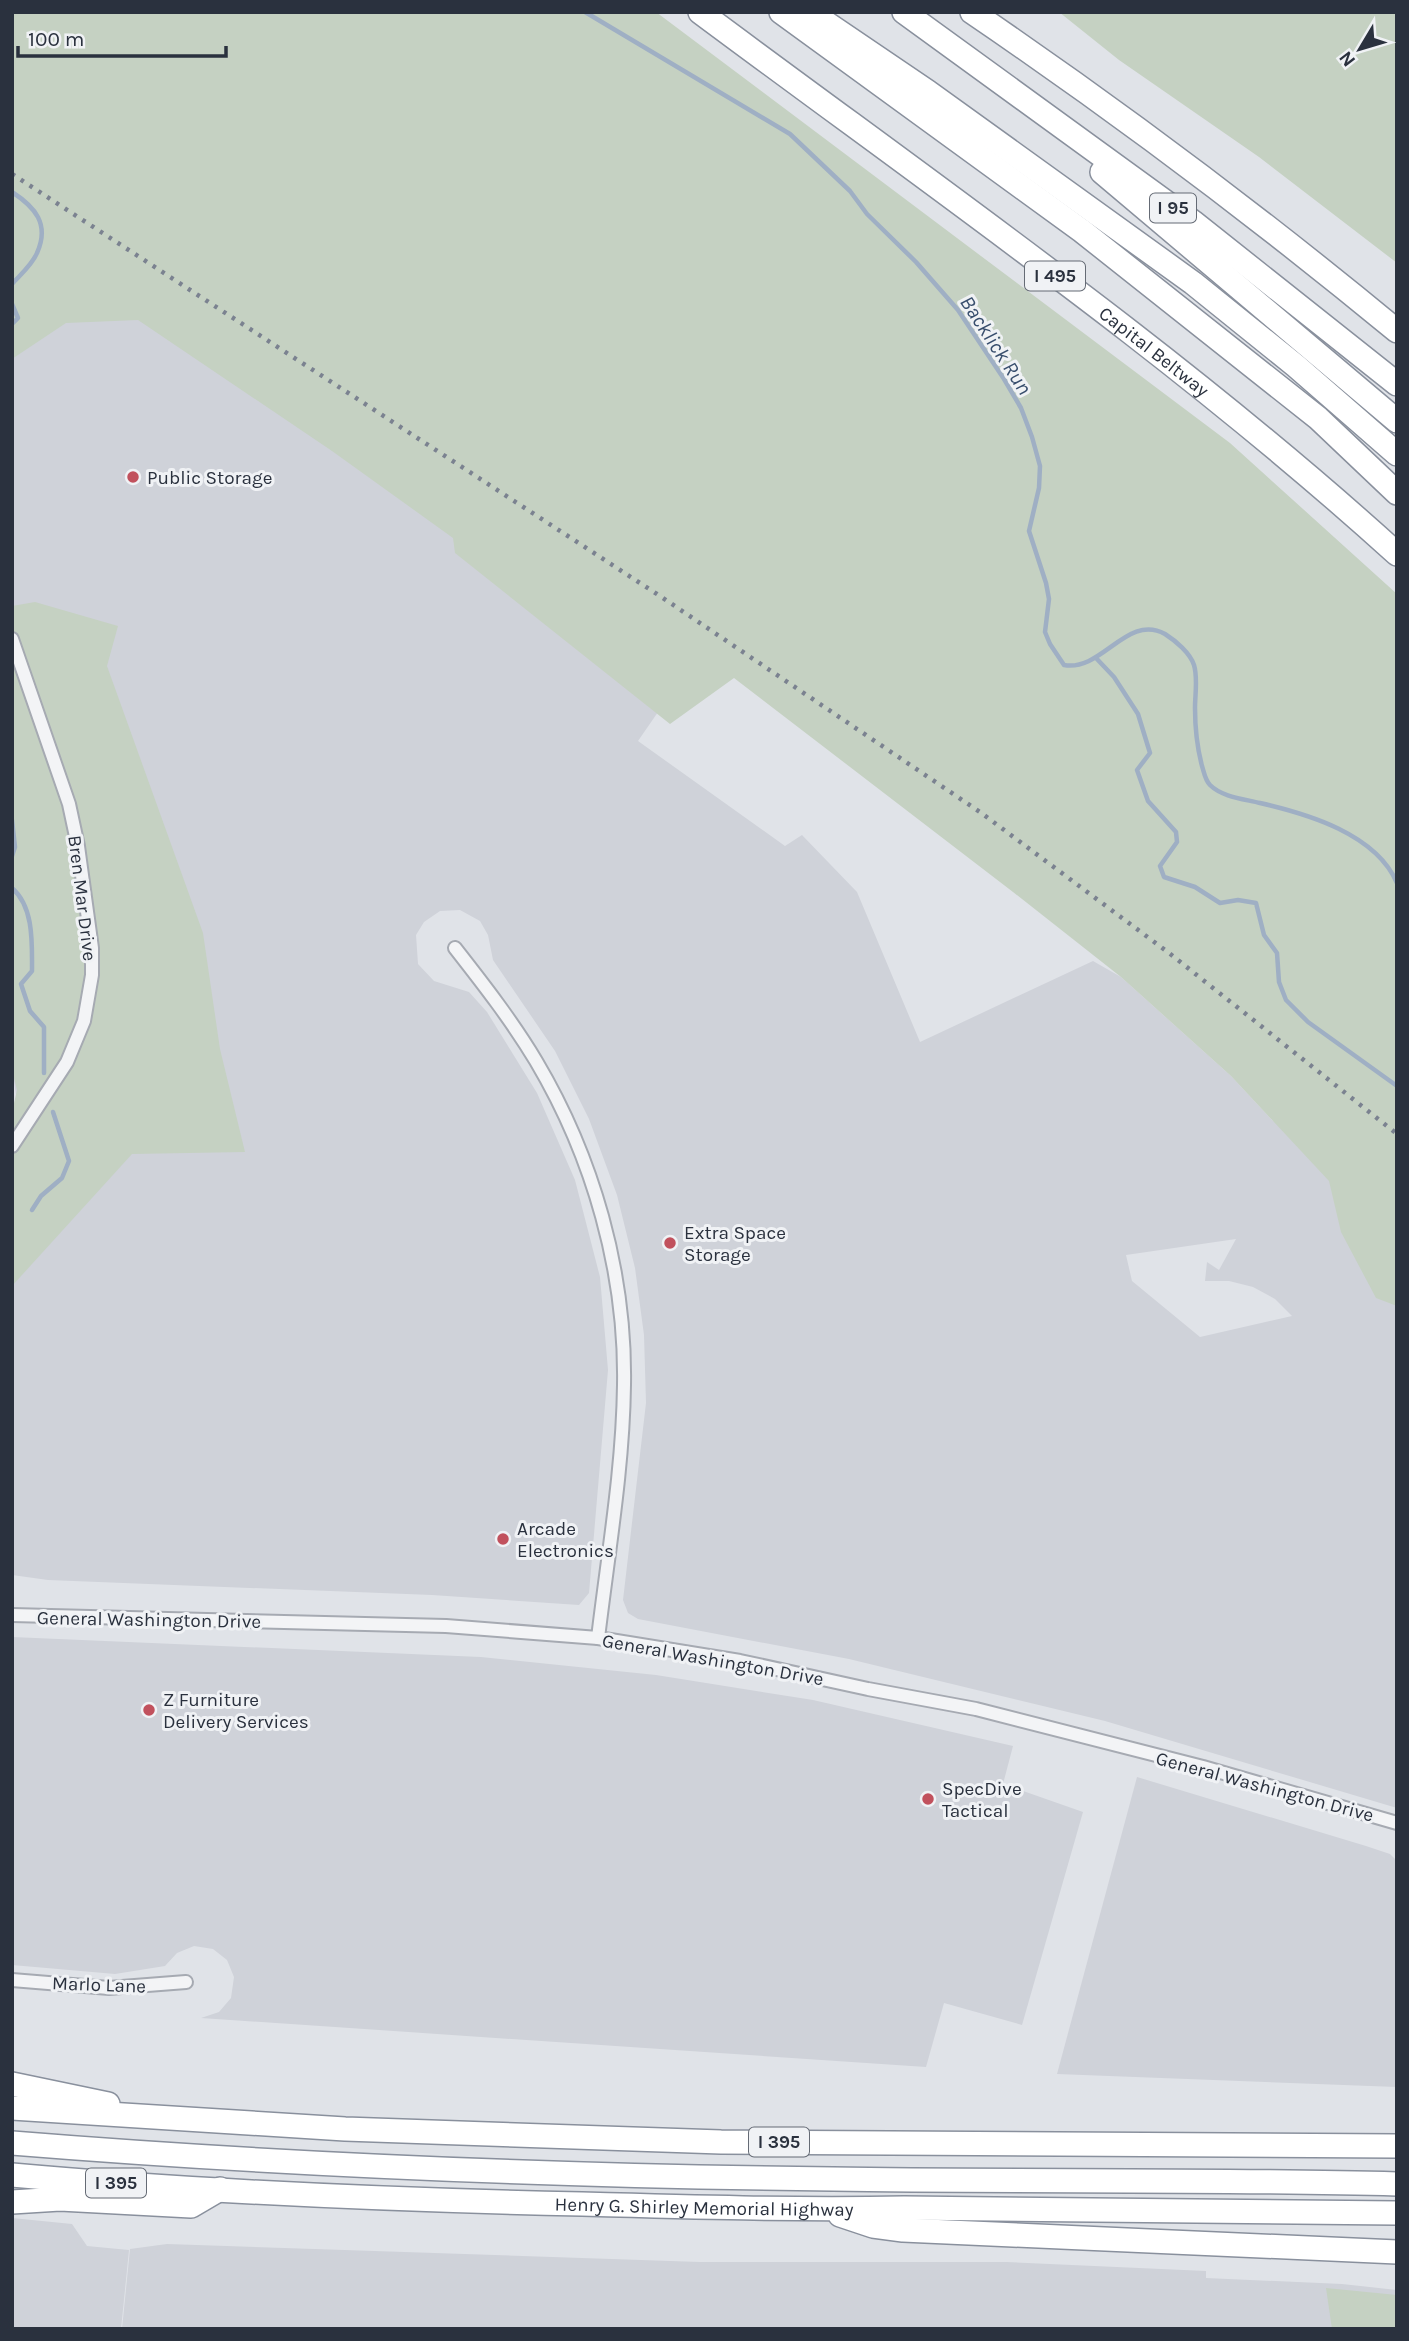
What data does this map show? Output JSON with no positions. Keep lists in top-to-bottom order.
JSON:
{
  "streets": {
    "highway": [
      "I 95",
      "I 495",
      "Capital Beltway",
      "I 395",
      "Henry G. Shirley Memorial Highway"
    ],
    "street": ["Bren Mar Drive", "General Washington Drive", "Marlo Lane"]
  },
  "water": ["Backlick Run"],
  "places": [
    "Public Storage",
    "Extra Space Storage",
    "Arcade Electronics",
    "Z Furniture Delivery Services",
    "SpecDive Tactical"
  ],
  "scale_bar": "100 m",
  "north": "bottom left"
}
